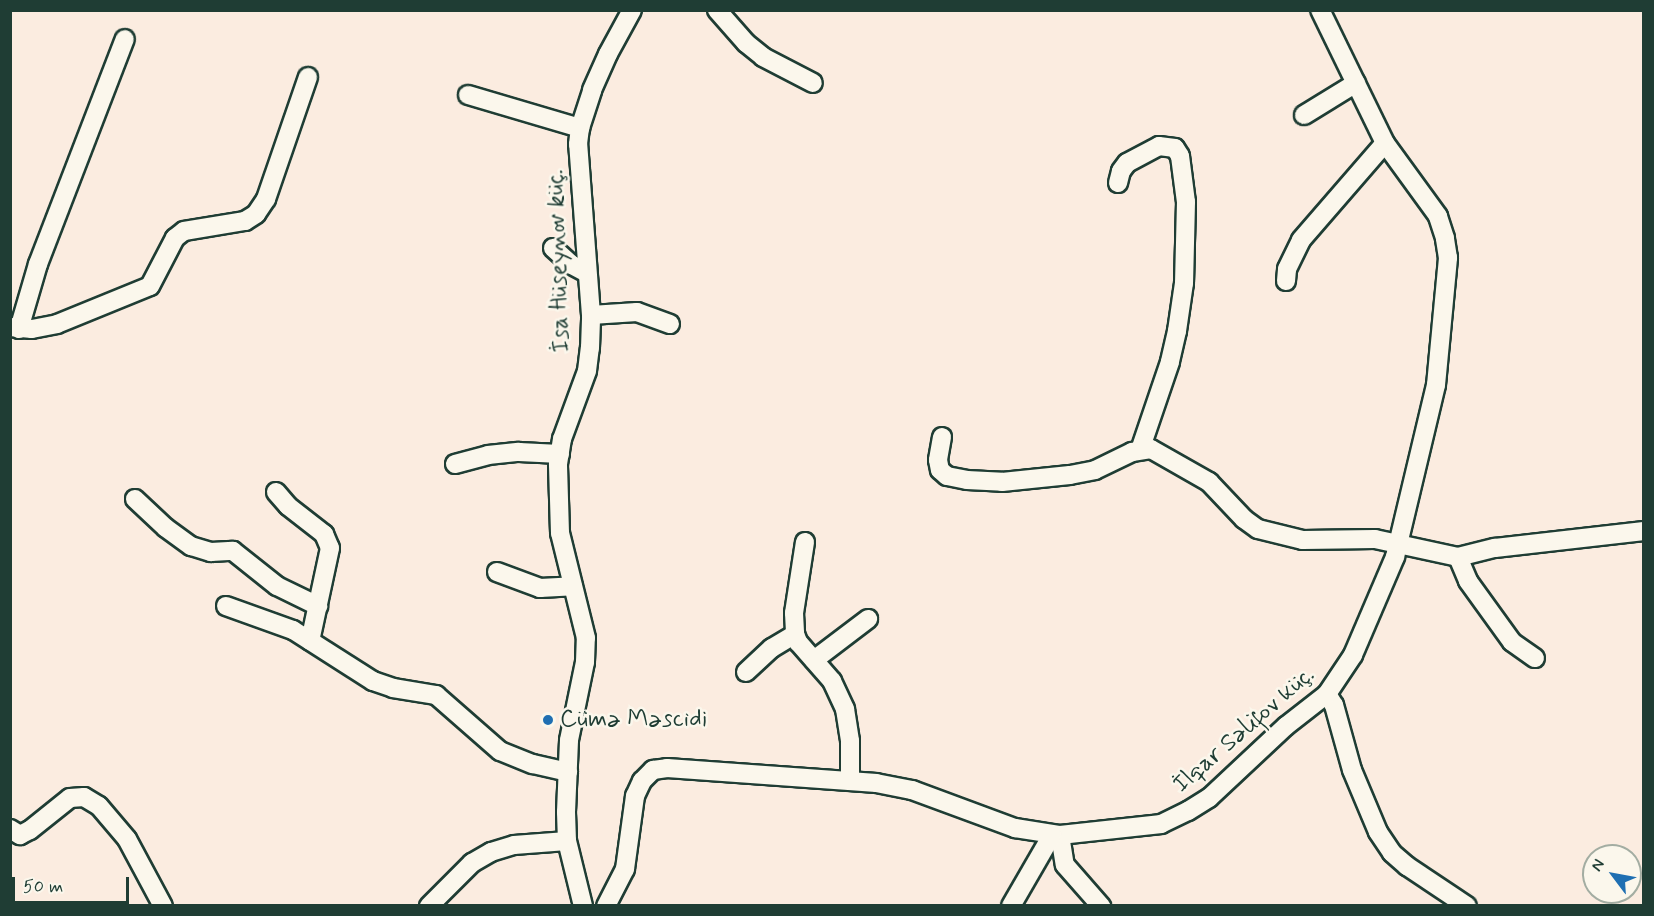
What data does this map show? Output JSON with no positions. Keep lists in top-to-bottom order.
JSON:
{
  "streets": {
    "street": ["İsa Hüseynov küç.", "İlqar Səlifov küç."]
  },
  "places": ["Cümə Məscidi"],
  "scale_bar": "50 m",
  "north": "top left"
}
